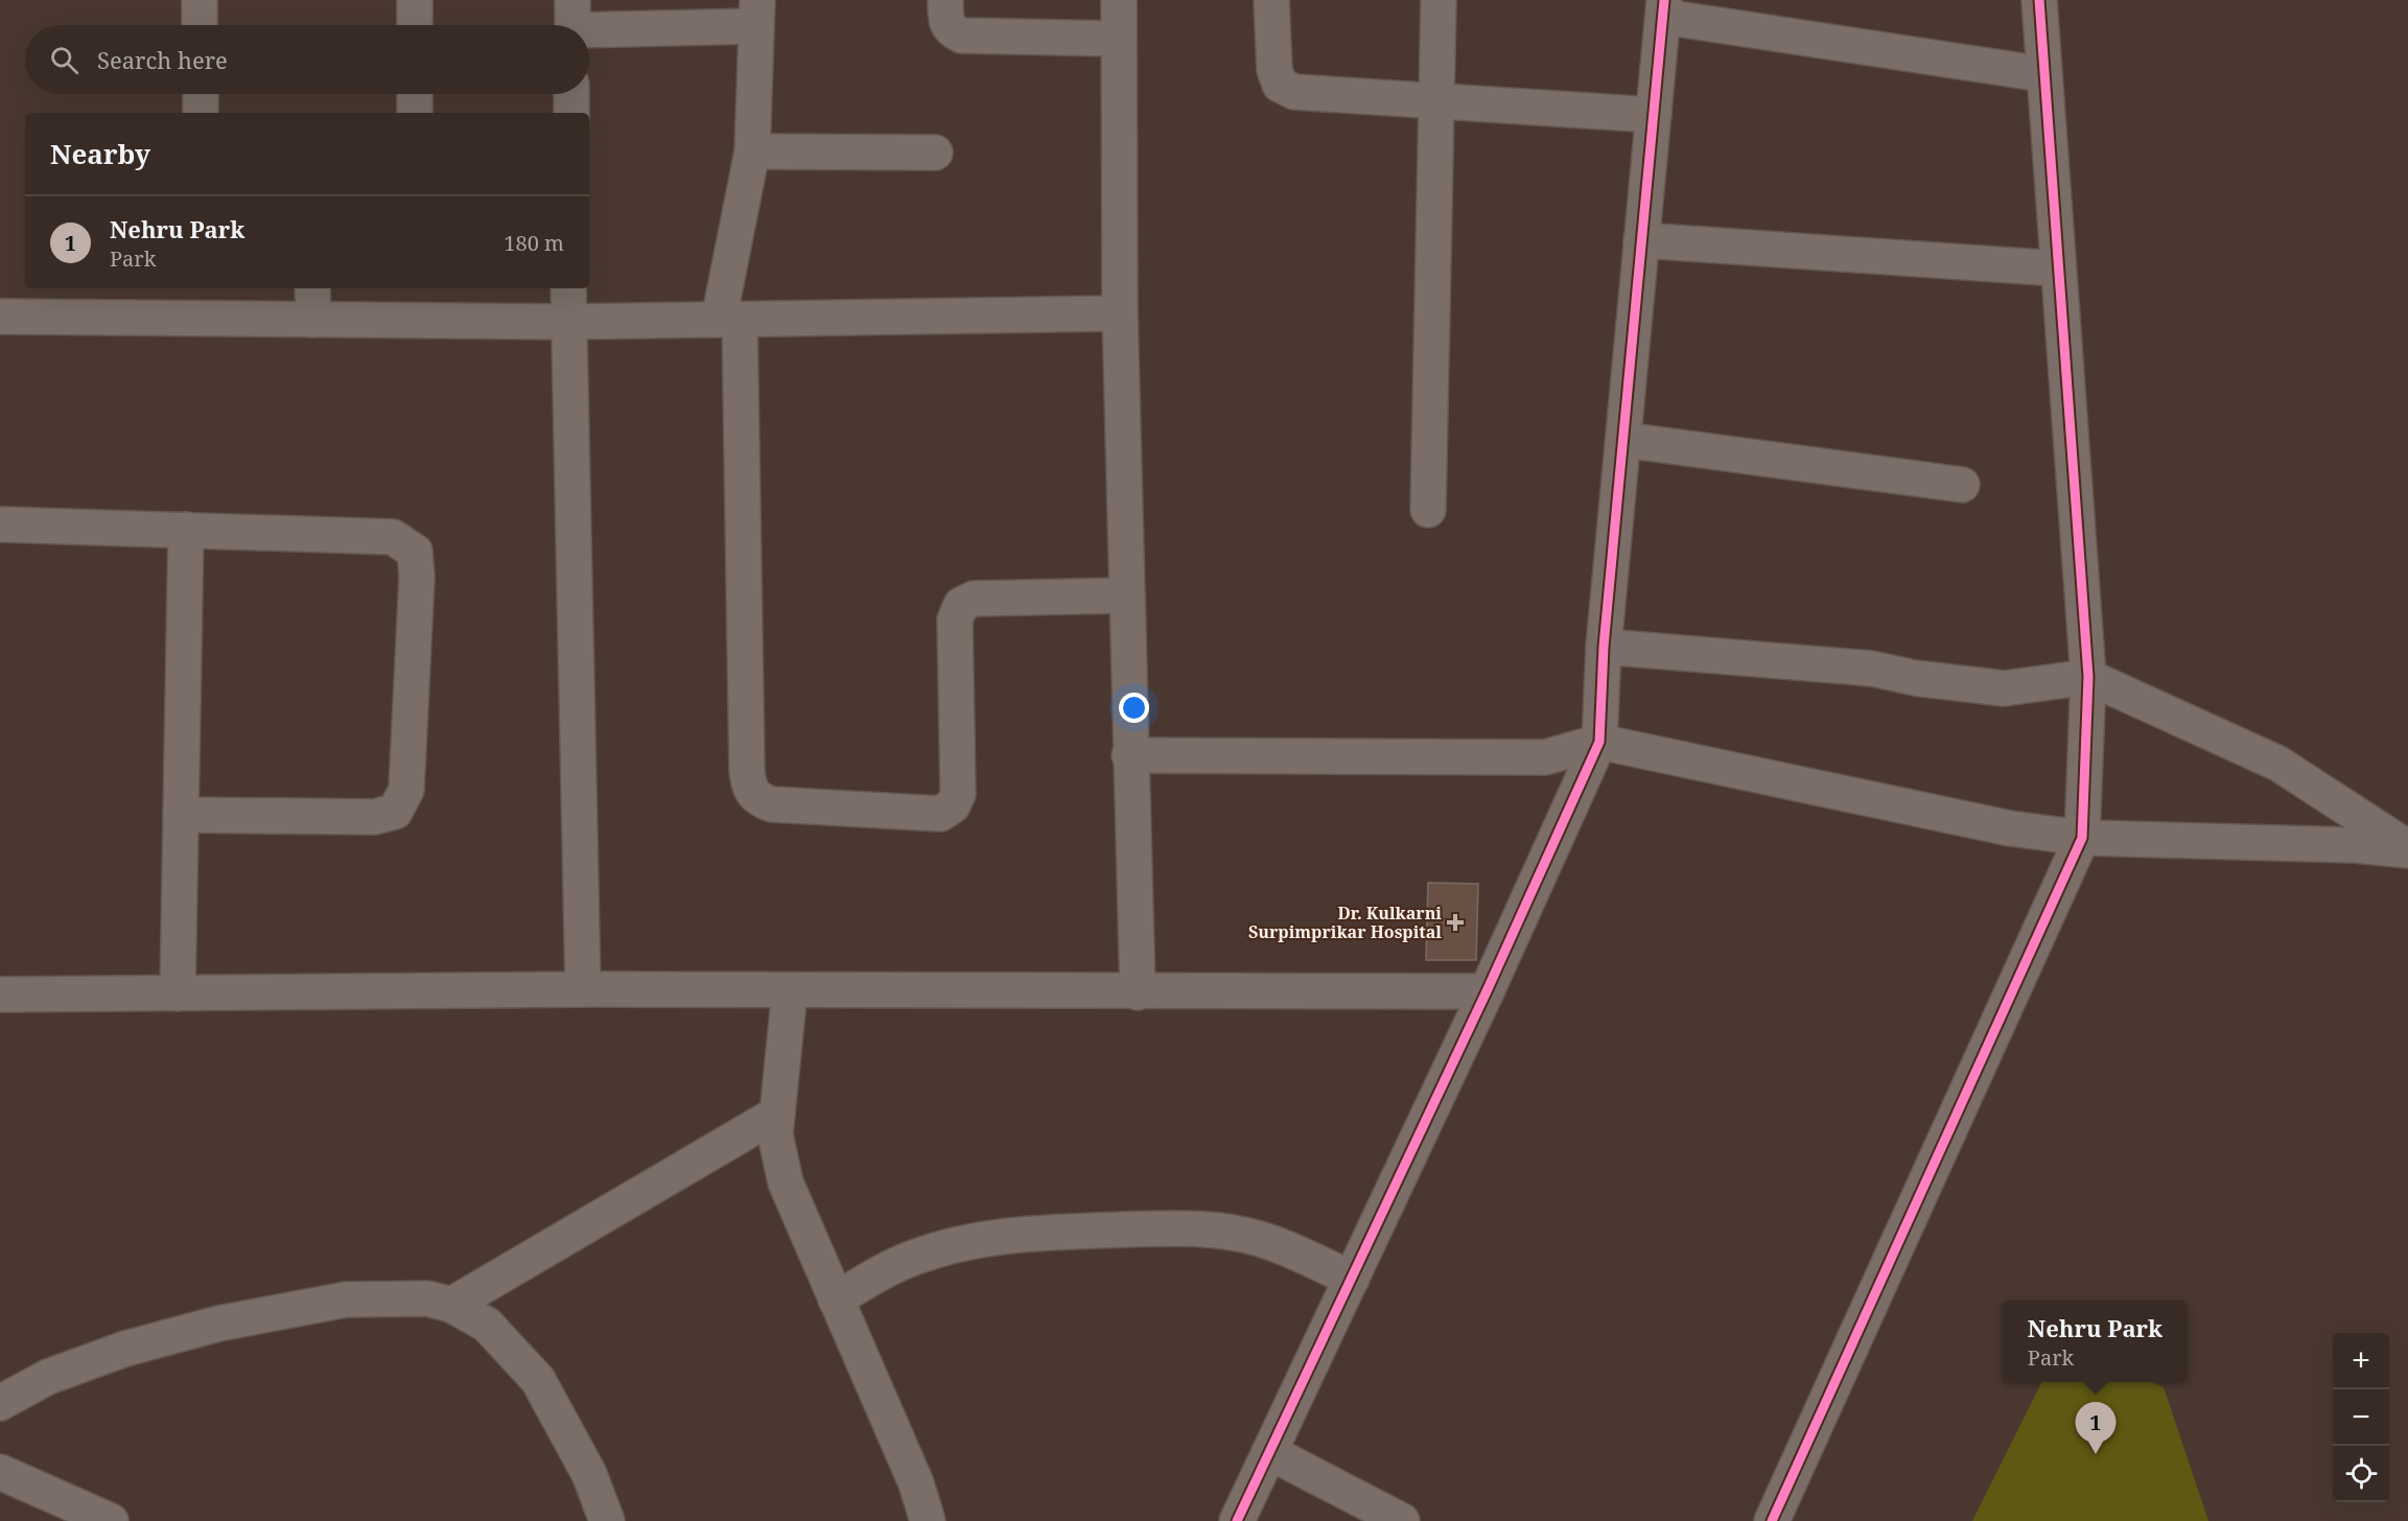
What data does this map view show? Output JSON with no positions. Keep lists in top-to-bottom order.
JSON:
{
  "places": {
    "health": ["Dr. Kulkarni Surpimprikar Hospital"]
  },
  "page": {
    "search": "Search here",
    "heading": "Nearby",
    "list": [
      {
        "mark": "1",
        "name": "Nehru Park",
        "note": "Park",
        "value": "180 m"
      }
    ],
    "popup": ["Nehru Park", "Park"],
    "map_buttons": ["+", "−"],
    "pins": "1"
  }
}
